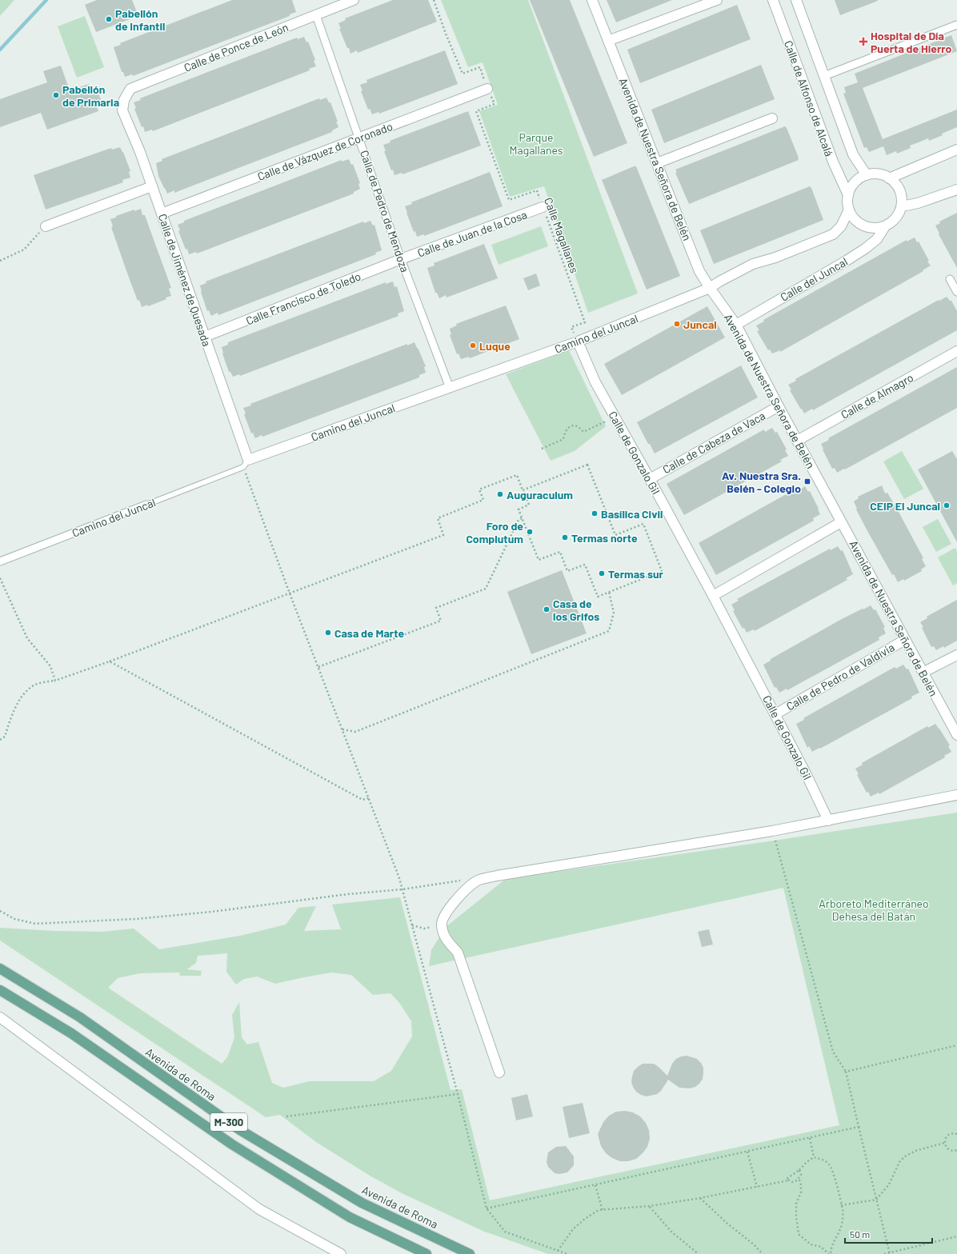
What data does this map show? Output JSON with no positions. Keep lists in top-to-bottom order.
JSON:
{
  "streets": {
    "main road": ["Avenida de Roma", "M-300"],
    "street": [
      "Calle de Ponce de León",
      "Calle de Alfonso de Alcalá",
      "Calle de Vázquez de Coronado",
      "Avenida de Nuestra Señora de Belén",
      "Calle de Pedro de Mendoza",
      "Calle de Juan de la Cosa",
      "Calle del Juncal",
      "Calle de Jiménez de Quesada",
      "Calle Francisco de Toledo",
      "Camino del Juncal",
      "Calle de Almagro",
      "Calle de Cabeza de Vaca",
      "Calle de Gonzalo Gil",
      "Calle de Pedro de Valdivia"
    ],
    "path": ["Calle Magallanes"]
  },
  "crossings": [
    ["Calle de Ponce de León", "Calle de Pedro de Mendoza"],
    ["Calle de Ponce de León", "Calle de Jiménez de Quesada"],
    ["Calle de Alfonso de Alcalá", "Calle del Juncal"],
    ["Calle de Vázquez de Coronado", "Calle de Pedro de Mendoza"],
    ["Calle de Vázquez de Coronado", "Calle Magallanes"],
    ["Calle de Vázquez de Coronado", "Calle de Jiménez de Quesada"],
    ["Avenida de Nuestra Señora de Belén", "Calle del Juncal"],
    ["Avenida de Nuestra Señora de Belén", "Camino del Juncal"],
    ["Avenida de Nuestra Señora de Belén", "Calle de Almagro"],
    ["Avenida de Nuestra Señora de Belén", "Calle de Cabeza de Vaca"],
    ["Avenida de Nuestra Señora de Belén", "Calle de Pedro de Valdivia"],
    ["Calle de Pedro de Mendoza", "Calle de Juan de la Cosa"],
    ["Calle de Pedro de Mendoza", "Calle Francisco de Toledo"],
    ["Calle de Pedro de Mendoza", "Camino del Juncal"],
    ["Calle de Juan de la Cosa", "Calle Magallanes"],
    ["Calle de Juan de la Cosa", "Calle Francisco de Toledo"],
    ["Calle Magallanes", "Camino del Juncal"],
    ["Calle Magallanes", "Calle de Gonzalo Gil"],
    ["Calle de Jiménez de Quesada", "Calle Francisco de Toledo"],
    ["Calle de Jiménez de Quesada", "Camino del Juncal"],
    ["Camino del Juncal", "Calle de Gonzalo Gil"],
    ["Calle de Cabeza de Vaca", "Calle de Gonzalo Gil"],
    ["Calle de Gonzalo Gil", "Calle de Pedro de Valdivia"]
  ],
  "parks": ["Parque Magallanes", "Arboreto Mediterráneo Dehesa del Batán"],
  "places": {
    "other": [
      "Pabellón de Infantil",
      "Pabellón de Primaria",
      "Juncal",
      "Luque",
      "Auguraculum",
      "CEIP El Juncal",
      "Basílica Civil",
      "Foro de Complutum",
      "Termas norte",
      "Termas sur",
      "Casa de los Grifos",
      "Casa de Marte"
    ],
    "health": ["Hospital de Día Puerta de Hierro"],
    "transit": ["Av. Nuestra Sra. Belén - Colegio"]
  },
  "scale_bar": "50 m"
}
